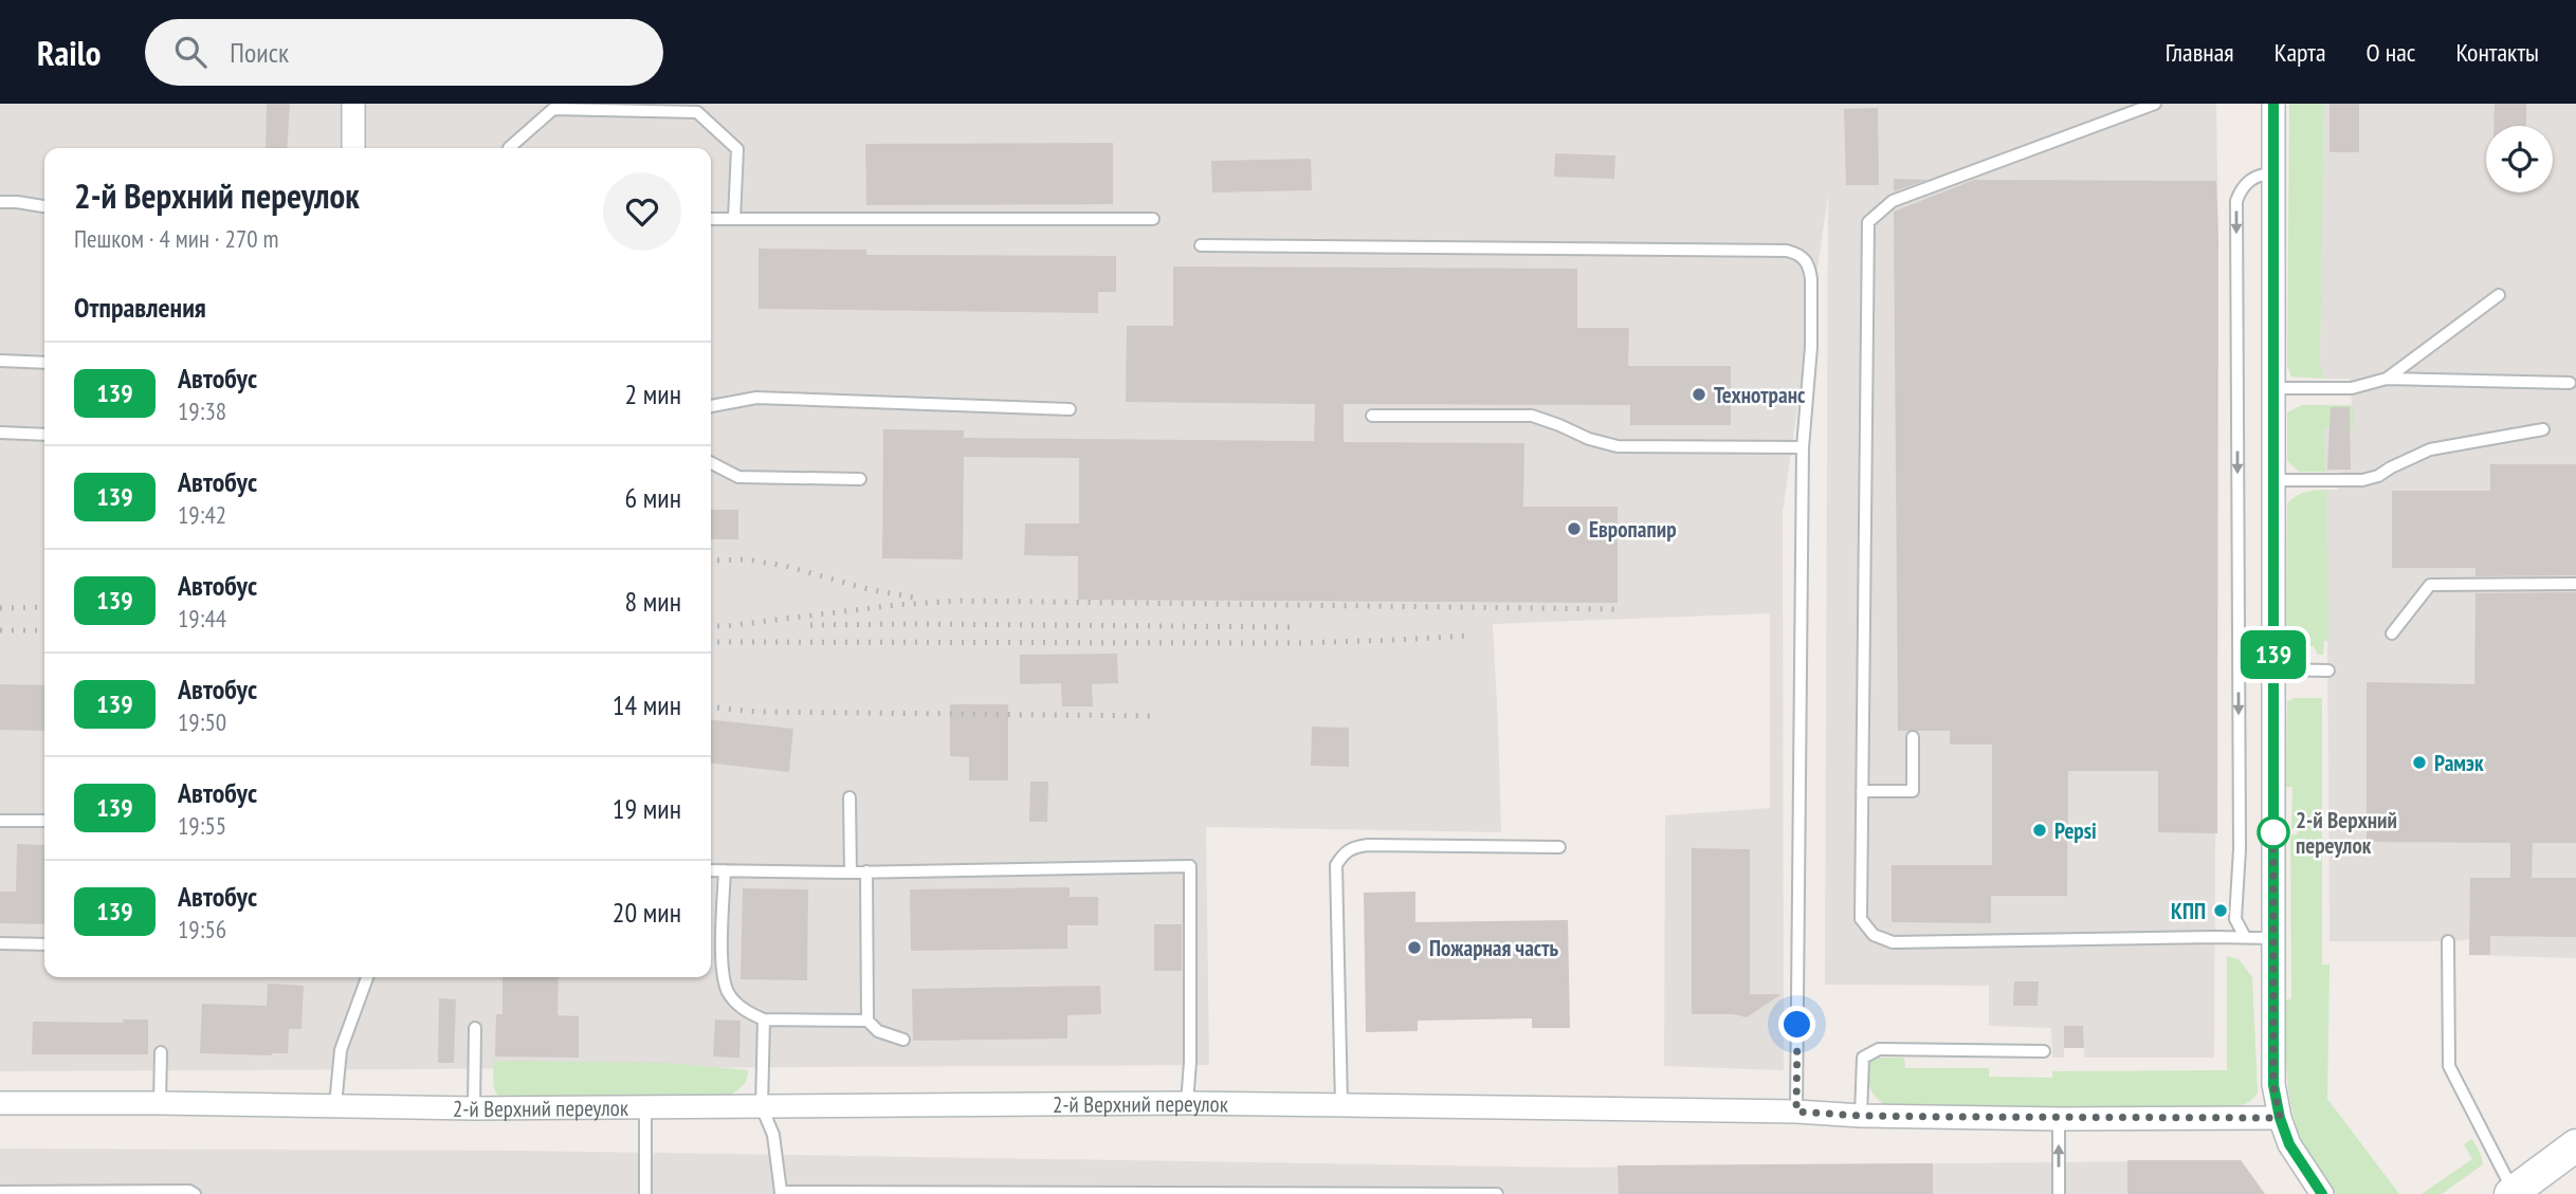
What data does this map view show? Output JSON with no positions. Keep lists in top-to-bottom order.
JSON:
{
  "streets": {
    "street": ["2-й Верхний переулок"]
  },
  "places": [
    "Технотранс",
    "Европапир",
    "Рамэк",
    "Pepsi",
    "2-й Верхний переулок",
    "КПП",
    "Пожарная часть"
  ],
  "lines": ["bus line 139"],
  "page": {
    "header": "Railo",
    "search": "Поиск",
    "nav": [
      "Главная",
      "Карта",
      "О нас",
      "Контакты"
    ],
    "on_map": "139",
    "heading": [
      ["2-й Верхний переулок", "Пешком · 4 мин · 270 m"],
      "Отправления"
    ],
    "list": [
      {
        "mark": "139",
        "name": "Автобус",
        "note": "19:38",
        "value": "2 мин"
      },
      {
        "mark": "139",
        "name": "Автобус",
        "note": "19:42",
        "value": "6 мин"
      },
      {
        "mark": "139",
        "name": "Автобус",
        "note": "19:44",
        "value": "8 мин"
      },
      {
        "mark": "139",
        "name": "Автобус",
        "note": "19:50",
        "value": "14 мин"
      },
      {
        "mark": "139",
        "name": "Автобус",
        "note": "19:55",
        "value": "19 мин"
      },
      {
        "mark": "139",
        "name": "Автобус",
        "note": "19:56",
        "value": "20 мин"
      }
    ]
  }
}
